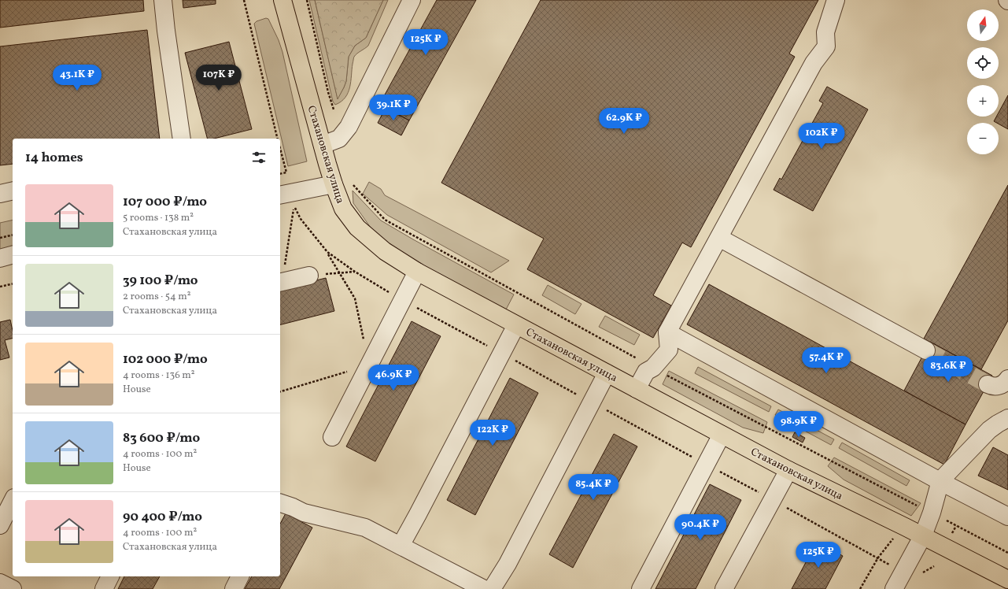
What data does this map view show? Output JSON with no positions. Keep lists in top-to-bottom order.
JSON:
{
  "streets": {
    "main road": ["Стахановская улица"]
  },
  "north": "top",
  "page": {
    "map_buttons": ["+", "−"],
    "price": [
      "125K ₽",
      "43.1K ₽",
      "107K ₽",
      "39.1K ₽",
      "62.9K ₽",
      "102K ₽",
      "57.4K ₽",
      "83.6K ₽",
      "46.9K ₽",
      "98.9K ₽",
      "122K ₽",
      "85.4K ₽",
      "90.4K ₽",
      "125K ₽"
    ],
    "heading": "14 homes",
    "list": [
      {
        "name": "107 000 ₽/mo",
        "note": "5 rooms · 138 m² · Стахановская улица"
      },
      {
        "name": "39 100 ₽/mo",
        "note": "2 rooms · 54 m² · Стахановская улица"
      },
      {
        "name": "102 000 ₽/mo",
        "note": "4 rooms · 136 m² · House"
      },
      {
        "name": "83 600 ₽/mo",
        "note": "4 rooms · 100 m² · House"
      },
      {
        "name": "90 400 ₽/mo",
        "note": "4 rooms · 100 m² · Стахановская улица"
      }
    ]
  }
}
